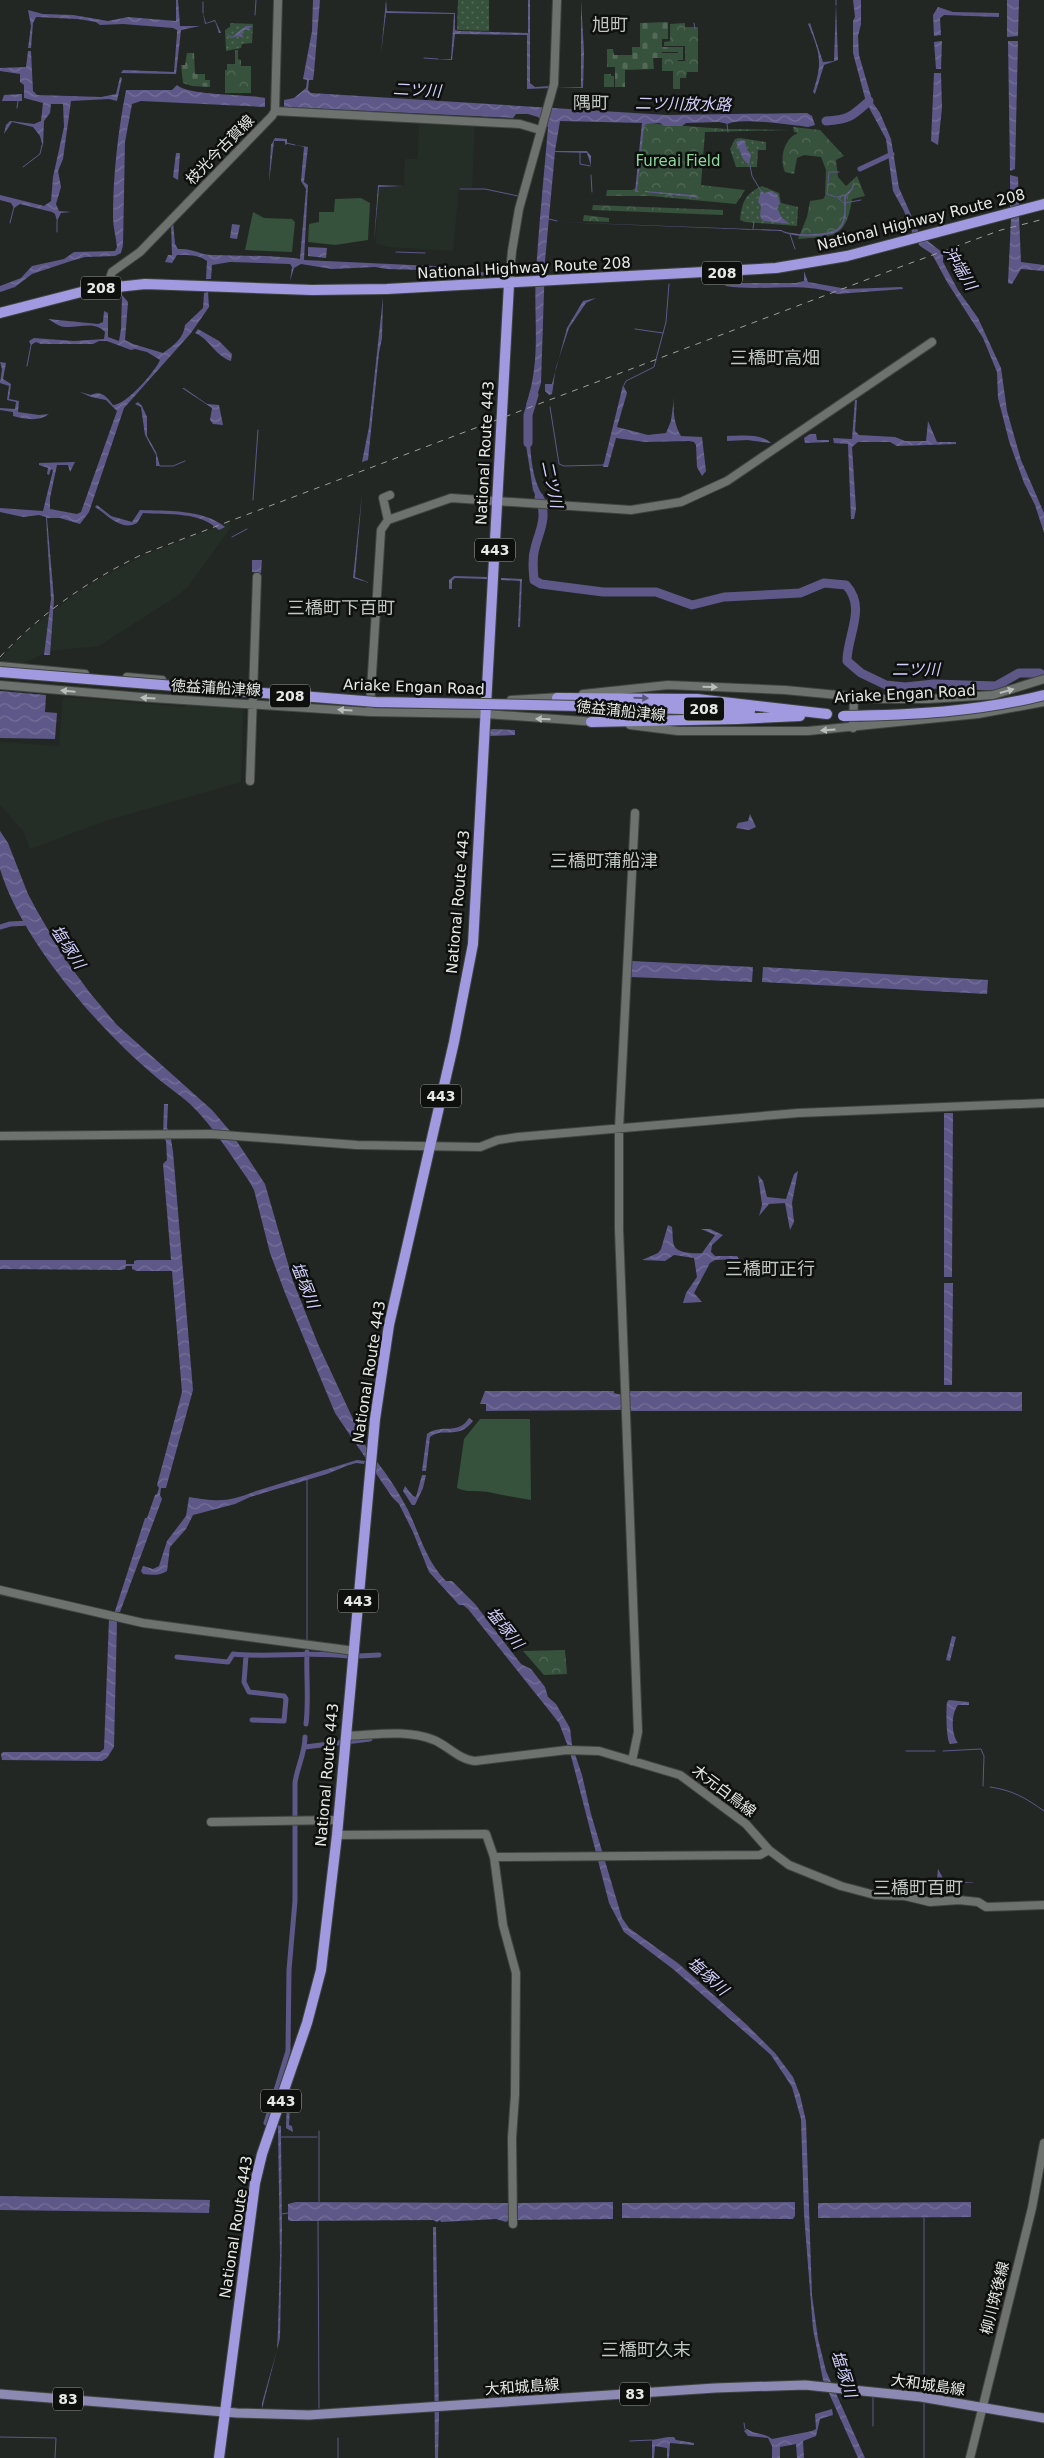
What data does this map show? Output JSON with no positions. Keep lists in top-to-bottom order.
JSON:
{
  "streets": {
    "highway": [
      "National Highway Route 208",
      "208",
      "National Route 443",
      "443",
      "Ariake Engan Road"
    ],
    "main road": ["大和城島線", "83"],
    "street": [
      "枝光今古賀線",
      "徳益蒲船津線",
      "木元白鳥線",
      "柳川筑後線"
    ]
  },
  "crossings": [
    ["枝光今古賀線", "National Highway Route 208"],
    ["National Highway Route 208", "National Route 443"],
    ["National Route 443", "徳益蒲船津線"],
    ["National Route 443", "木元白鳥線"],
    ["National Route 443", "大和城島線"],
    ["柳川筑後線", "大和城島線"]
  ],
  "districts": [
    "旭町",
    "隅町",
    "三橋町高畑",
    "三橋町下百町",
    "三橋町蒲船津",
    "三橋町正行",
    "三橋町百町",
    "三橋町久末"
  ],
  "water": [
    "二ツ川",
    "二ツ川放水路",
    "沖端川",
    "塩塚川"
  ],
  "parks": ["Fureai Field"]
}
